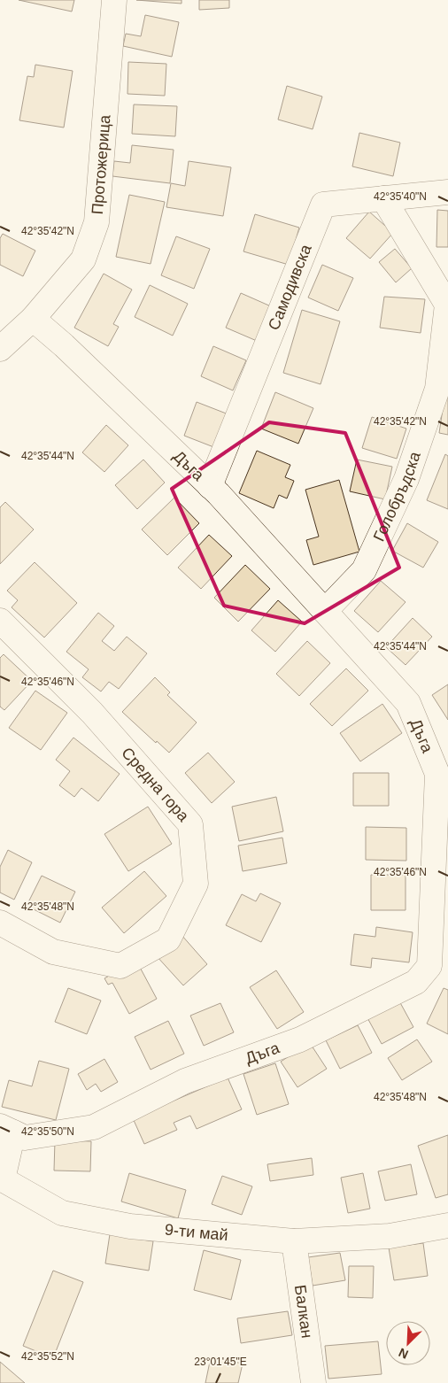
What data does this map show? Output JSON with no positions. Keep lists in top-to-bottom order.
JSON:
{
  "streets": {
    "street": [
      "Протожерица",
      "Самодивска",
      "Дъга",
      "Голобръдска",
      "Средна гора",
      "9-ти май",
      "Балкан"
    ]
  },
  "crossings": [
    ["Протожерица", "Дъга"],
    ["Самодивска", "Дъга"],
    ["Самодивска", "Голобръдска"],
    ["Дъга", "Голобръдска"],
    ["Дъга", "9-ти май"],
    ["9-ти май", "Балкан"]
  ],
  "north": "bottom left",
  "coordinates": [
    "42°35'40\"N",
    "42°35'42\"N",
    "42°35'44\"N",
    "42°35'46\"N",
    "42°35'48\"N",
    "42°35'50\"N",
    "42°35'52\"N",
    "23°01'45\"E"
  ]
}
